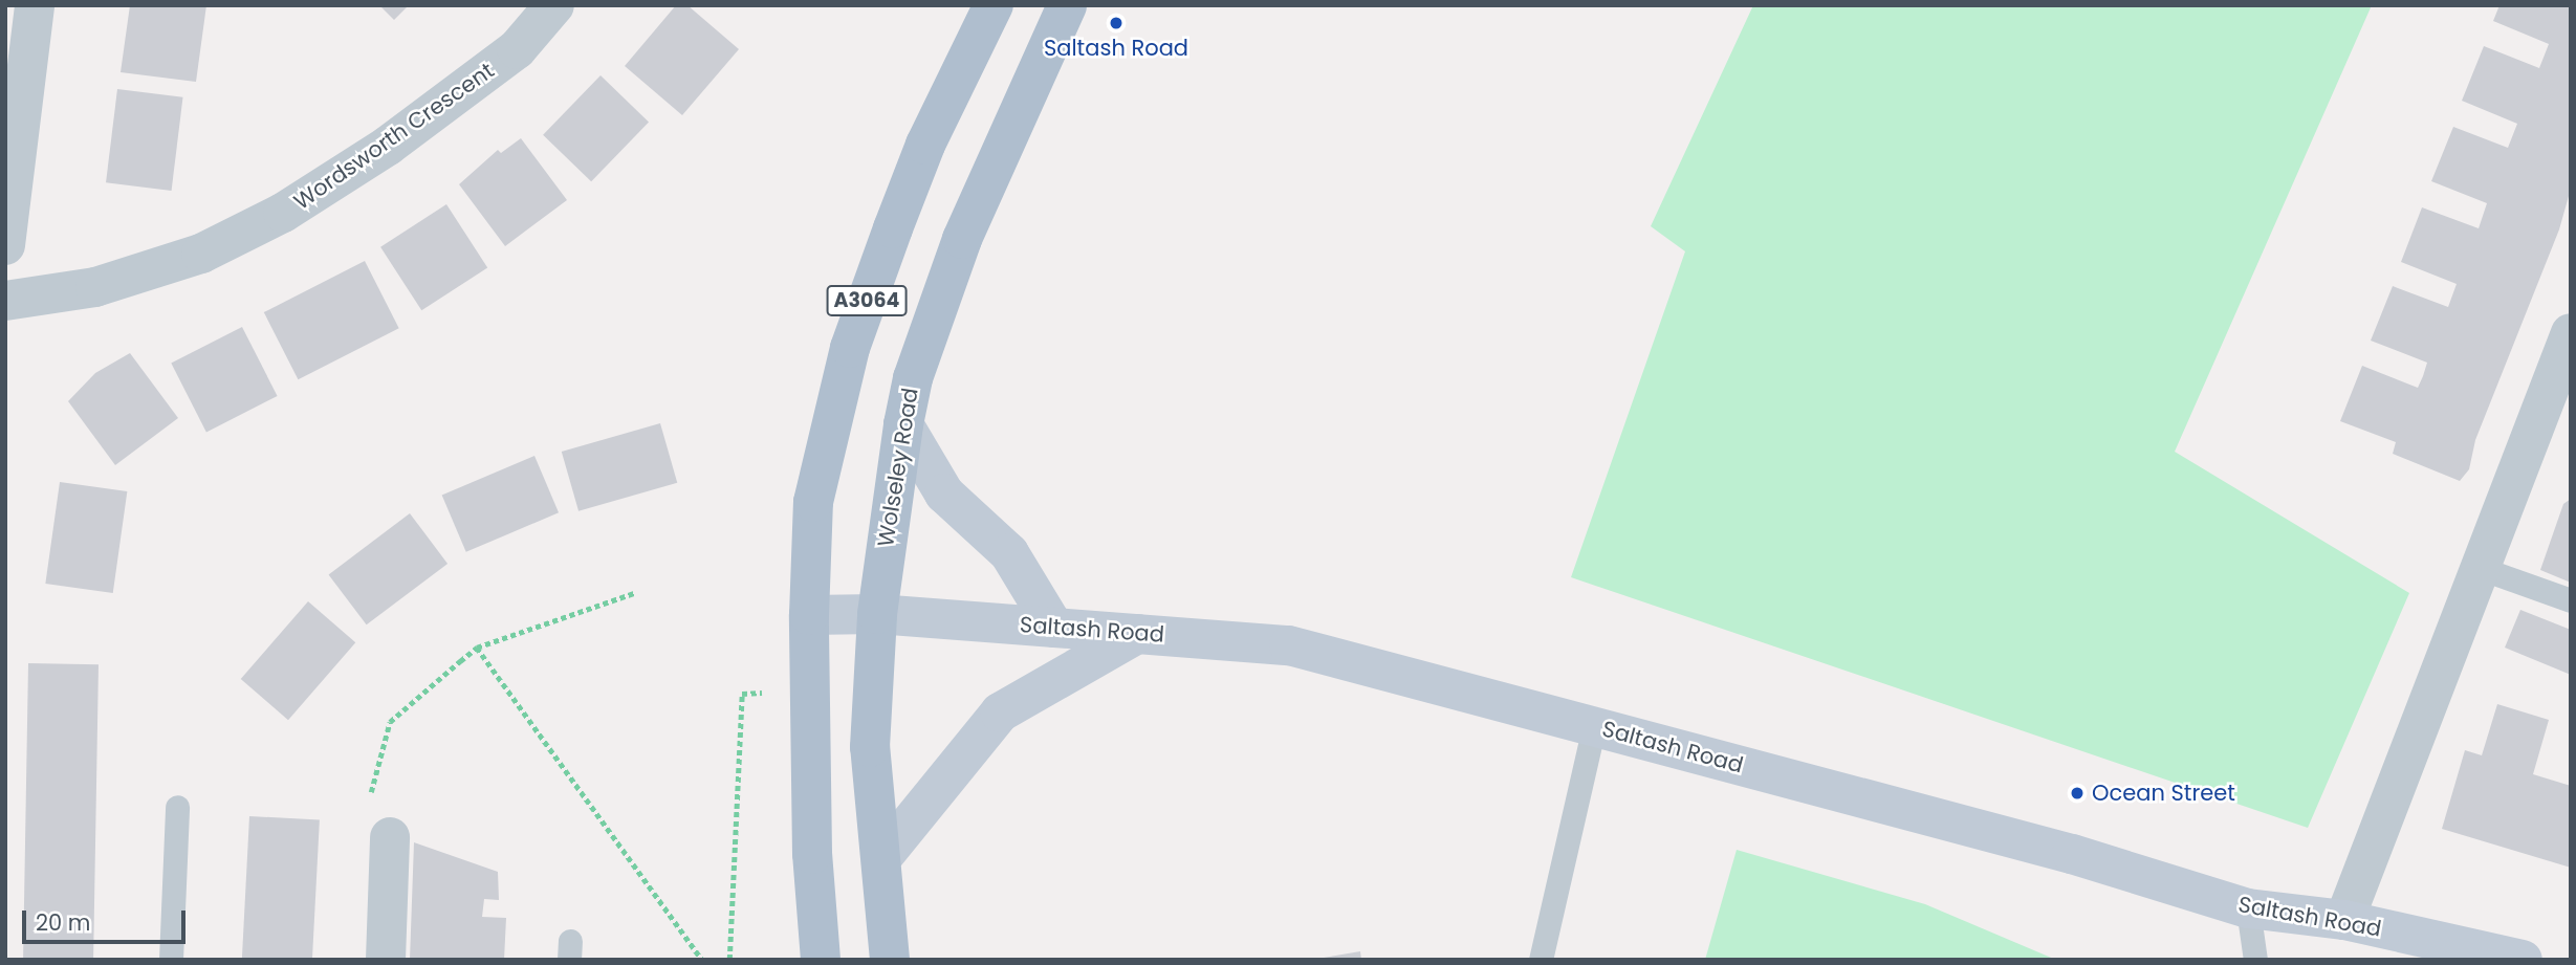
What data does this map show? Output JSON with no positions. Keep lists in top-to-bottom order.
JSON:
{
  "streets": {
    "main road": ["A3064", "Wolseley Road", "Saltash Road"],
    "street": ["Wordsworth Crescent"]
  },
  "crossings": [
    ["A3064", "Saltash Road"],
    ["Wolseley Road", "Saltash Road"]
  ],
  "places": ["Saltash Road", "Ocean Street"],
  "scale_bar": "20 m"
}
